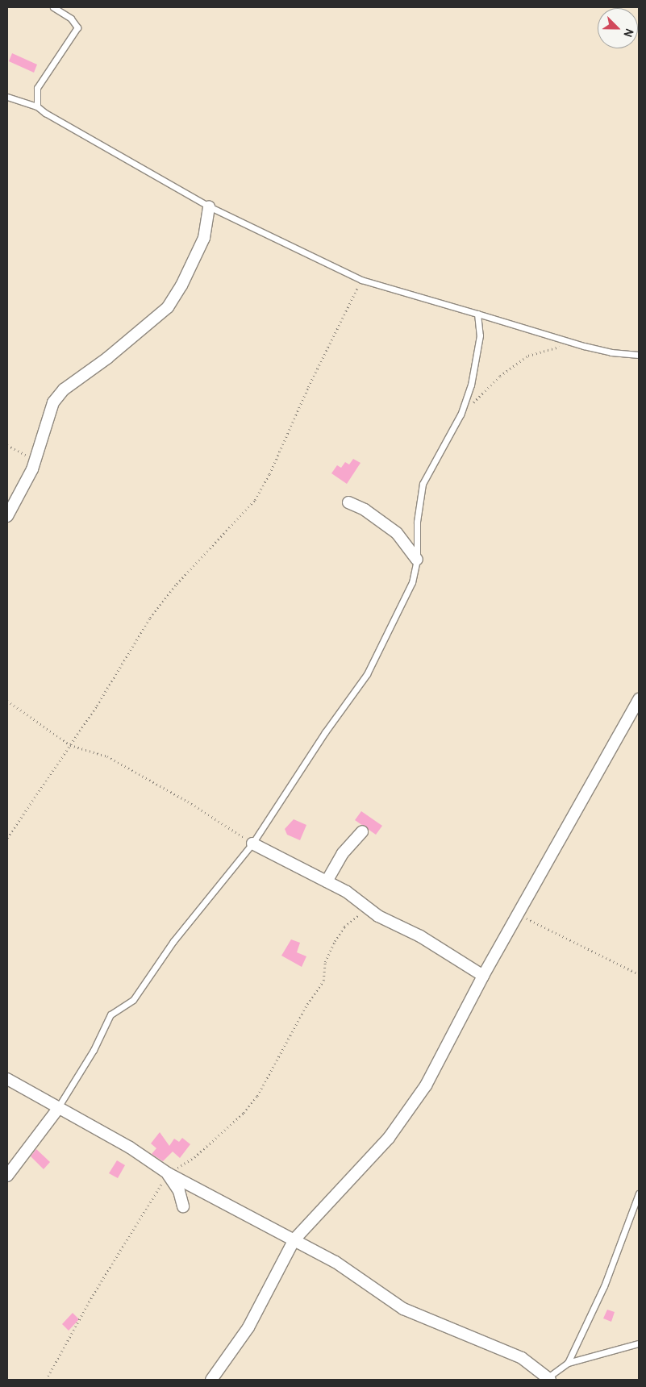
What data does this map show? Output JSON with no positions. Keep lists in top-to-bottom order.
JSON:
{
  "north": "bottom right"
}
